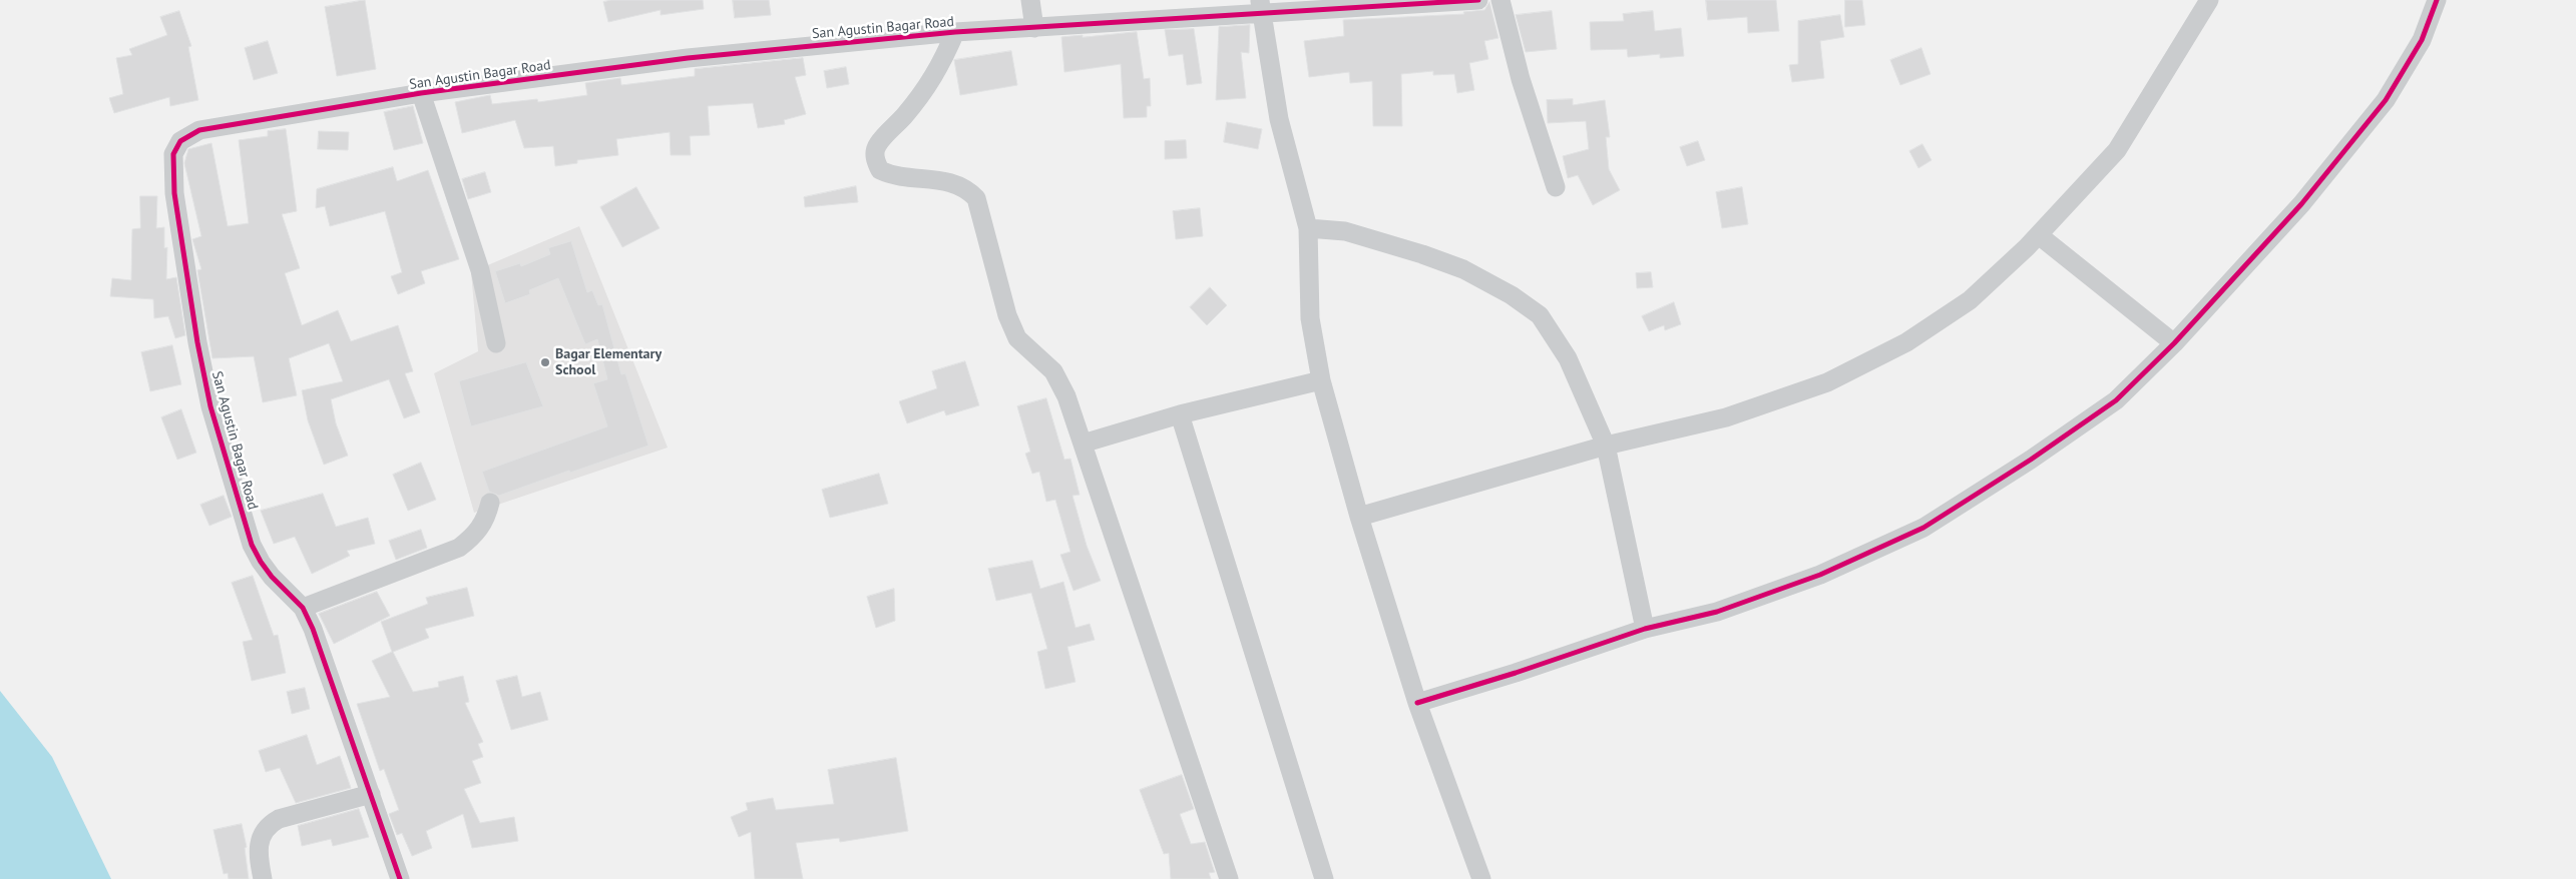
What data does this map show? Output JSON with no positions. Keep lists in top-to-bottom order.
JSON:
{
  "streets": {
    "street": ["San Agustin Bagar Road"]
  },
  "places": ["Bagar Elementary School"]
}
